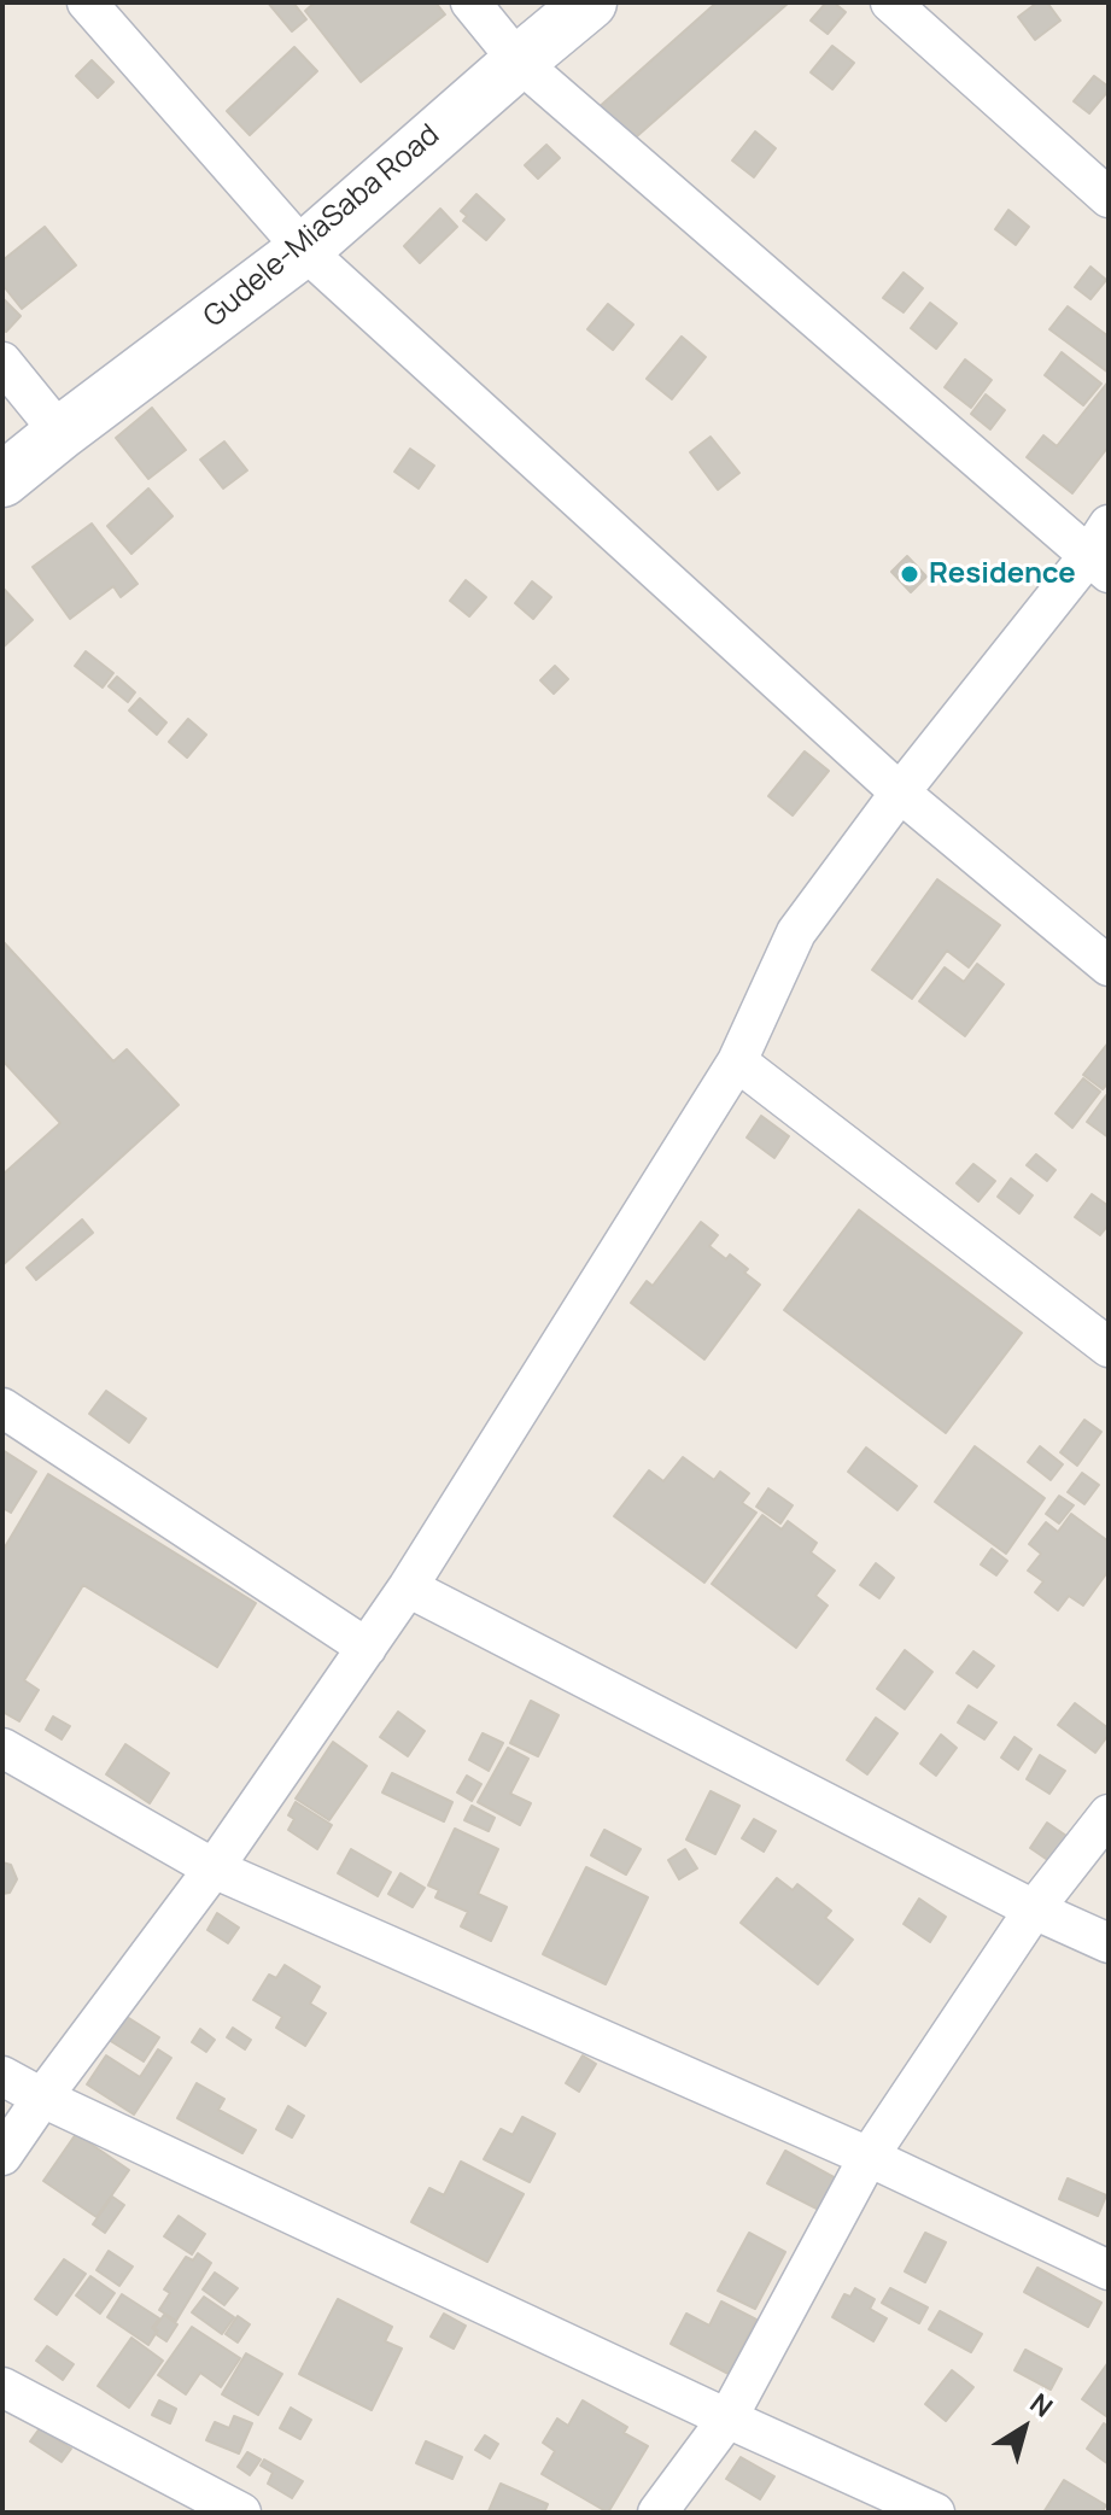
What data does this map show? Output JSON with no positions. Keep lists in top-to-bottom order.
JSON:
{
  "streets": {
    "street": ["Gudele-MiaSaba Road"]
  },
  "places": ["Residence"],
  "north": "top right"
}
